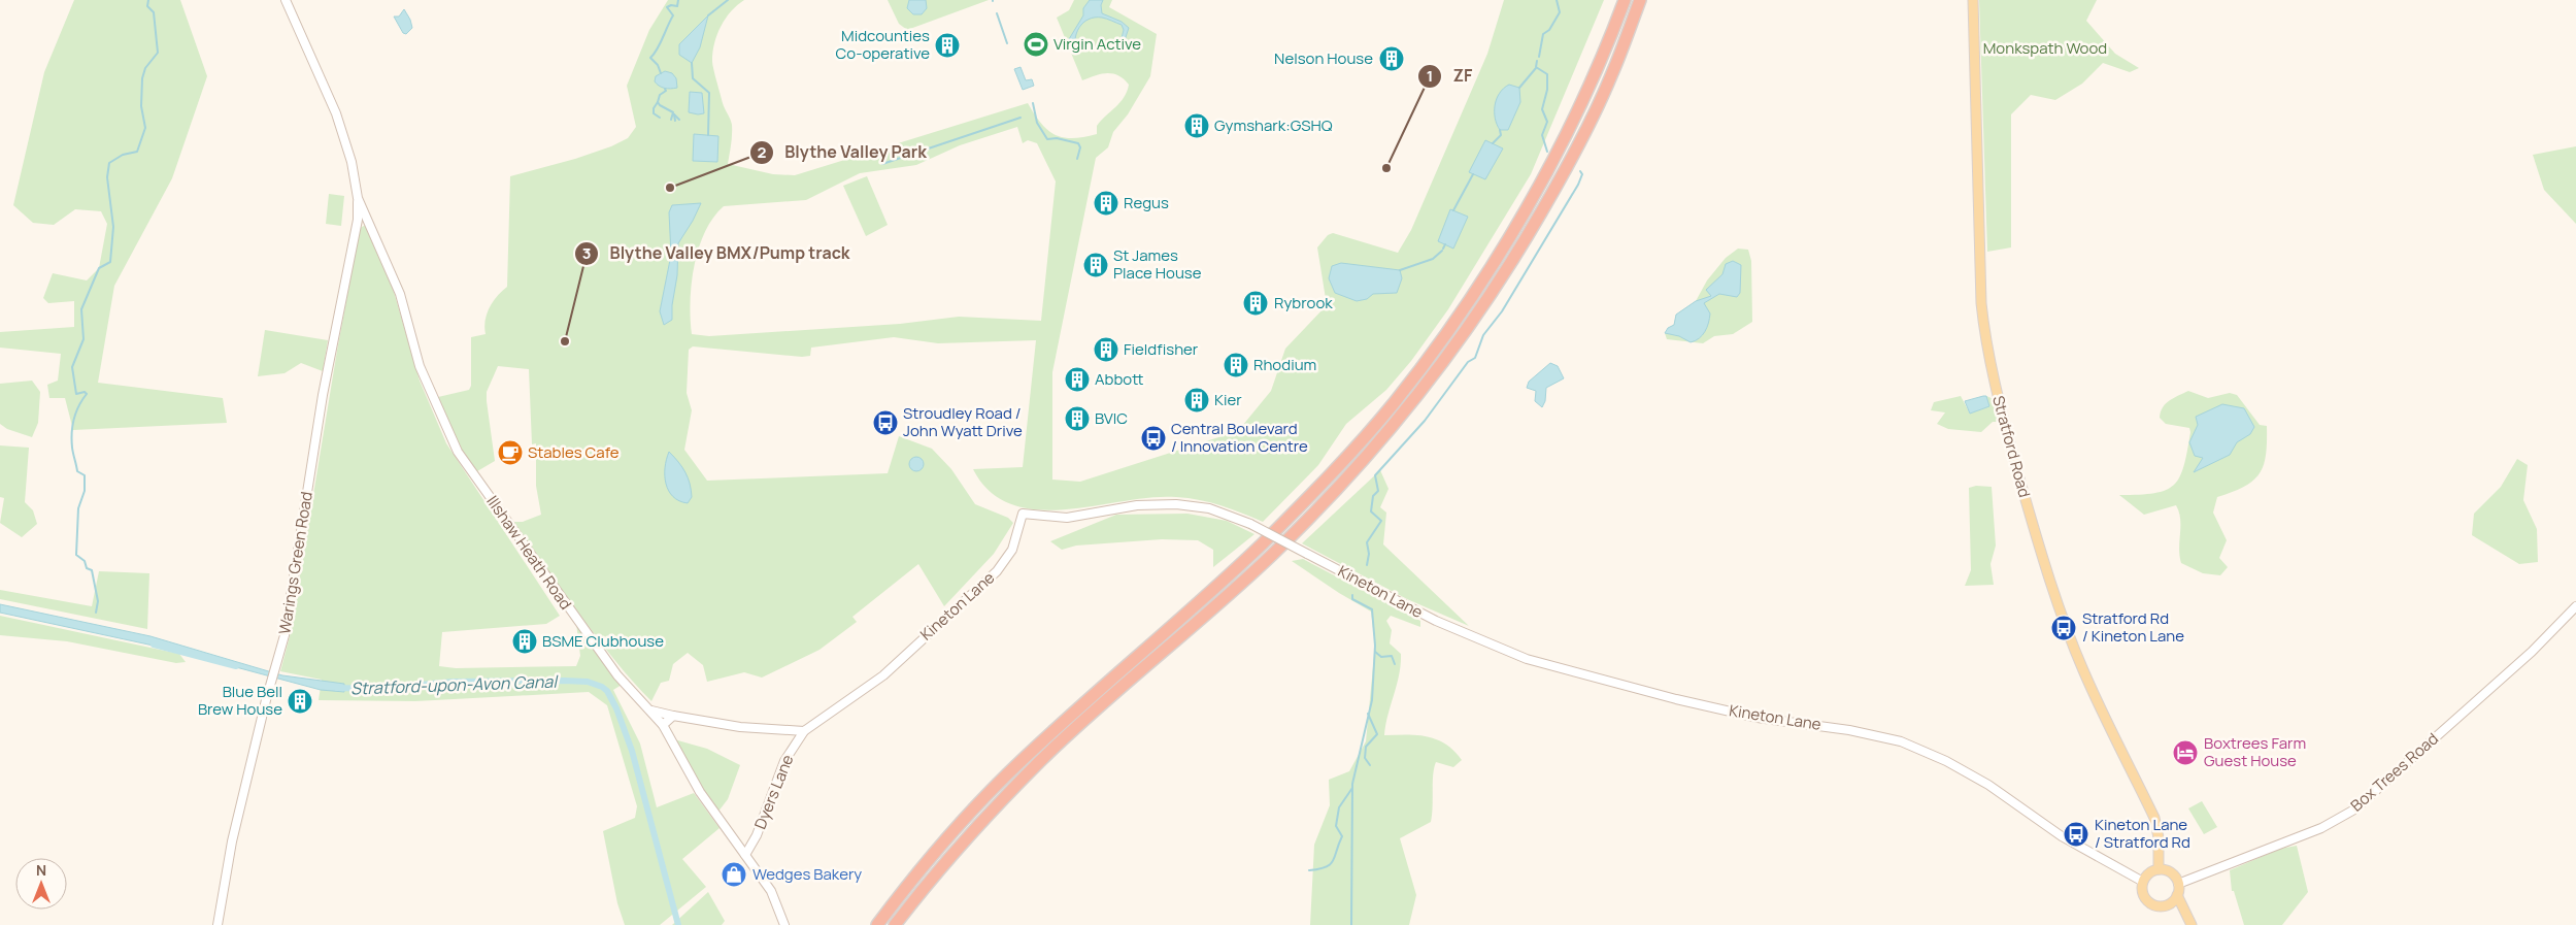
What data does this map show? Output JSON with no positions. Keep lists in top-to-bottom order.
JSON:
{
  "streets": {
    "main road": ["Stratford Road"],
    "street": [
      "Illshaw Heath Road",
      "Warings Green Road",
      "Kineton Lane",
      "Box Trees Road",
      "Dyers Lane"
    ]
  },
  "crossings": [
    ["Stratford Road", "Kineton Lane"],
    ["Stratford Road", "Box Trees Road"],
    ["Illshaw Heath Road", "Warings Green Road"],
    ["Illshaw Heath Road", "Dyers Lane"],
    ["Kineton Lane", "Box Trees Road"],
    ["Kineton Lane", "Dyers Lane"]
  ],
  "water": ["Stratford-upon-Avon Canal"],
  "parks": ["Monkspath Wood"],
  "places": {
    "sports": ["Virgin Active"],
    "building": [
      "Midcounties Co-operative",
      "Nelson House",
      "Gymshark:GSHQ",
      "Regus",
      "St James Place House",
      "Rybrook",
      "Fieldfisher",
      "Rhodium",
      "Abbott",
      "Kier",
      "BVIC",
      "BSME Clubhouse",
      "Blue Bell Brew House"
    ],
    "other": ["ZF", "Blythe Valley Park", "Blythe Valley BMX/Pump track"],
    "bus stop": [
      "Stroudley Road / John Wyatt Drive",
      "Central Boulevard / Innovation Centre",
      "Stratford Rd / Kineton Lane",
      "Kineton Lane / Stratford Rd"
    ],
    "cafe": ["Stables Cafe"],
    "hotel": ["Boxtrees Farm Guest House"],
    "shop": ["Wedges Bakery"]
  },
  "north": "top"
}
